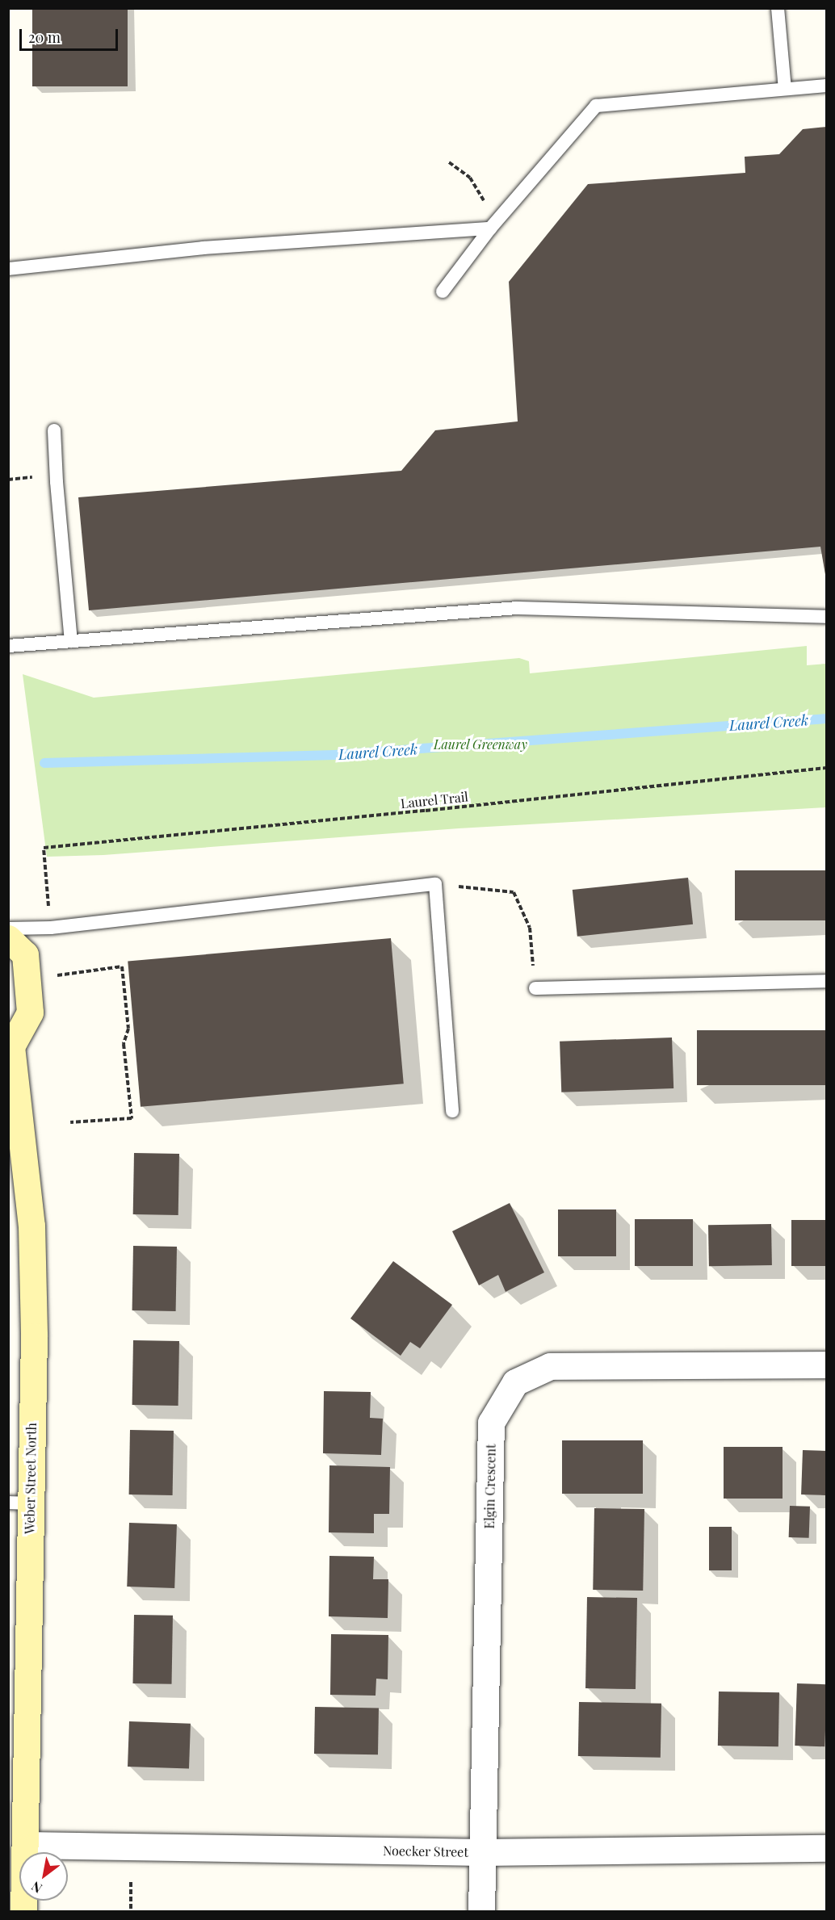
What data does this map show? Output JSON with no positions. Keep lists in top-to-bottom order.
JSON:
{
  "streets": {
    "main road": ["Weber Street North"],
    "street": ["Elgin Crescent", "Noecker Street"],
    "path": ["Laurel Trail"]
  },
  "crossings": [
    ["Weber Street North", "Noecker Street"],
    ["Elgin Crescent", "Noecker Street"]
  ],
  "water": ["Laurel Creek"],
  "parks": ["Laurel Greenway"],
  "scale_bar": "20 m",
  "north": "bottom left"
}
